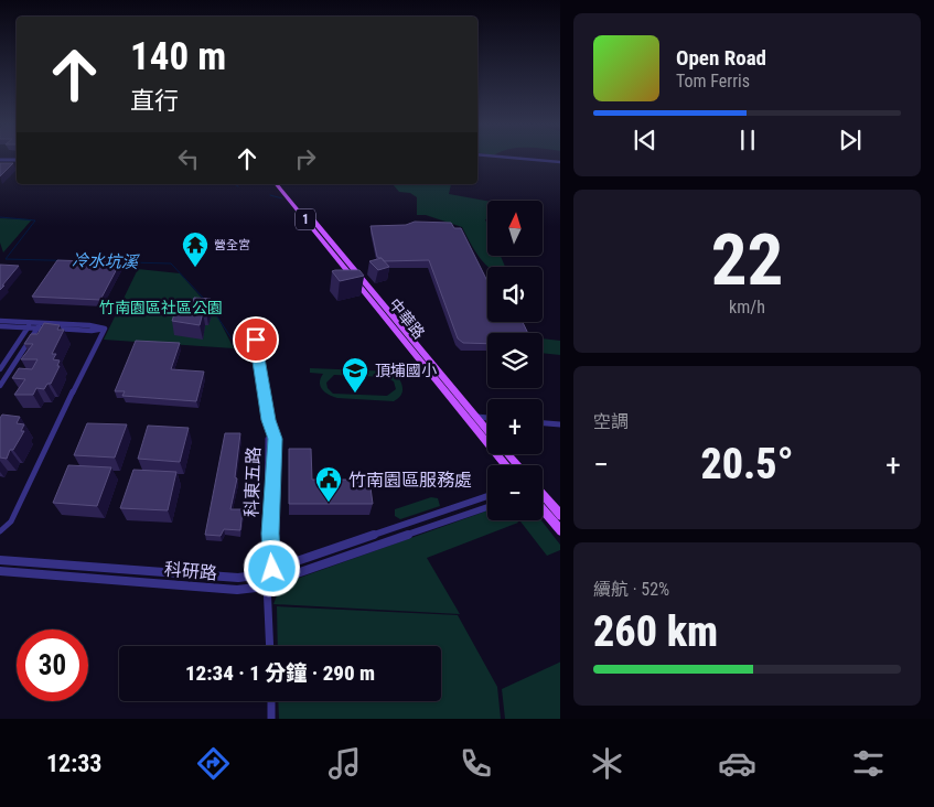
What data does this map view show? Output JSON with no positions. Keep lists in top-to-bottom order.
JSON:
{
  "streets": {
    "main road": ["1", "中華路"],
    "street": ["科東五路", "科研路"]
  },
  "crossings": [
    ["科東五路", "科研路"]
  ],
  "water": ["冷水坑溪"],
  "parks": ["竹南園區社區公園"],
  "places": {
    "temple": ["營全宮"],
    "school or university": ["頂埔國小"],
    "public building": ["竹南園區服務處"]
  },
  "north": "top",
  "page": {
    "turn": ["140 m", "直行"],
    "song": ["Open Road", "Tom Ferris"],
    "tile": [
      ["22", "km/h"],
      "空調",
      ["續航 · 52%", "260 km"]
    ],
    "map_buttons": ["+", "−"],
    "heat": ["−", "20.5°", "+"],
    "limit": "30",
    "trip": "12:34 · 1 分鐘 · 290 m",
    "tabs": "12:33"
  }
}
